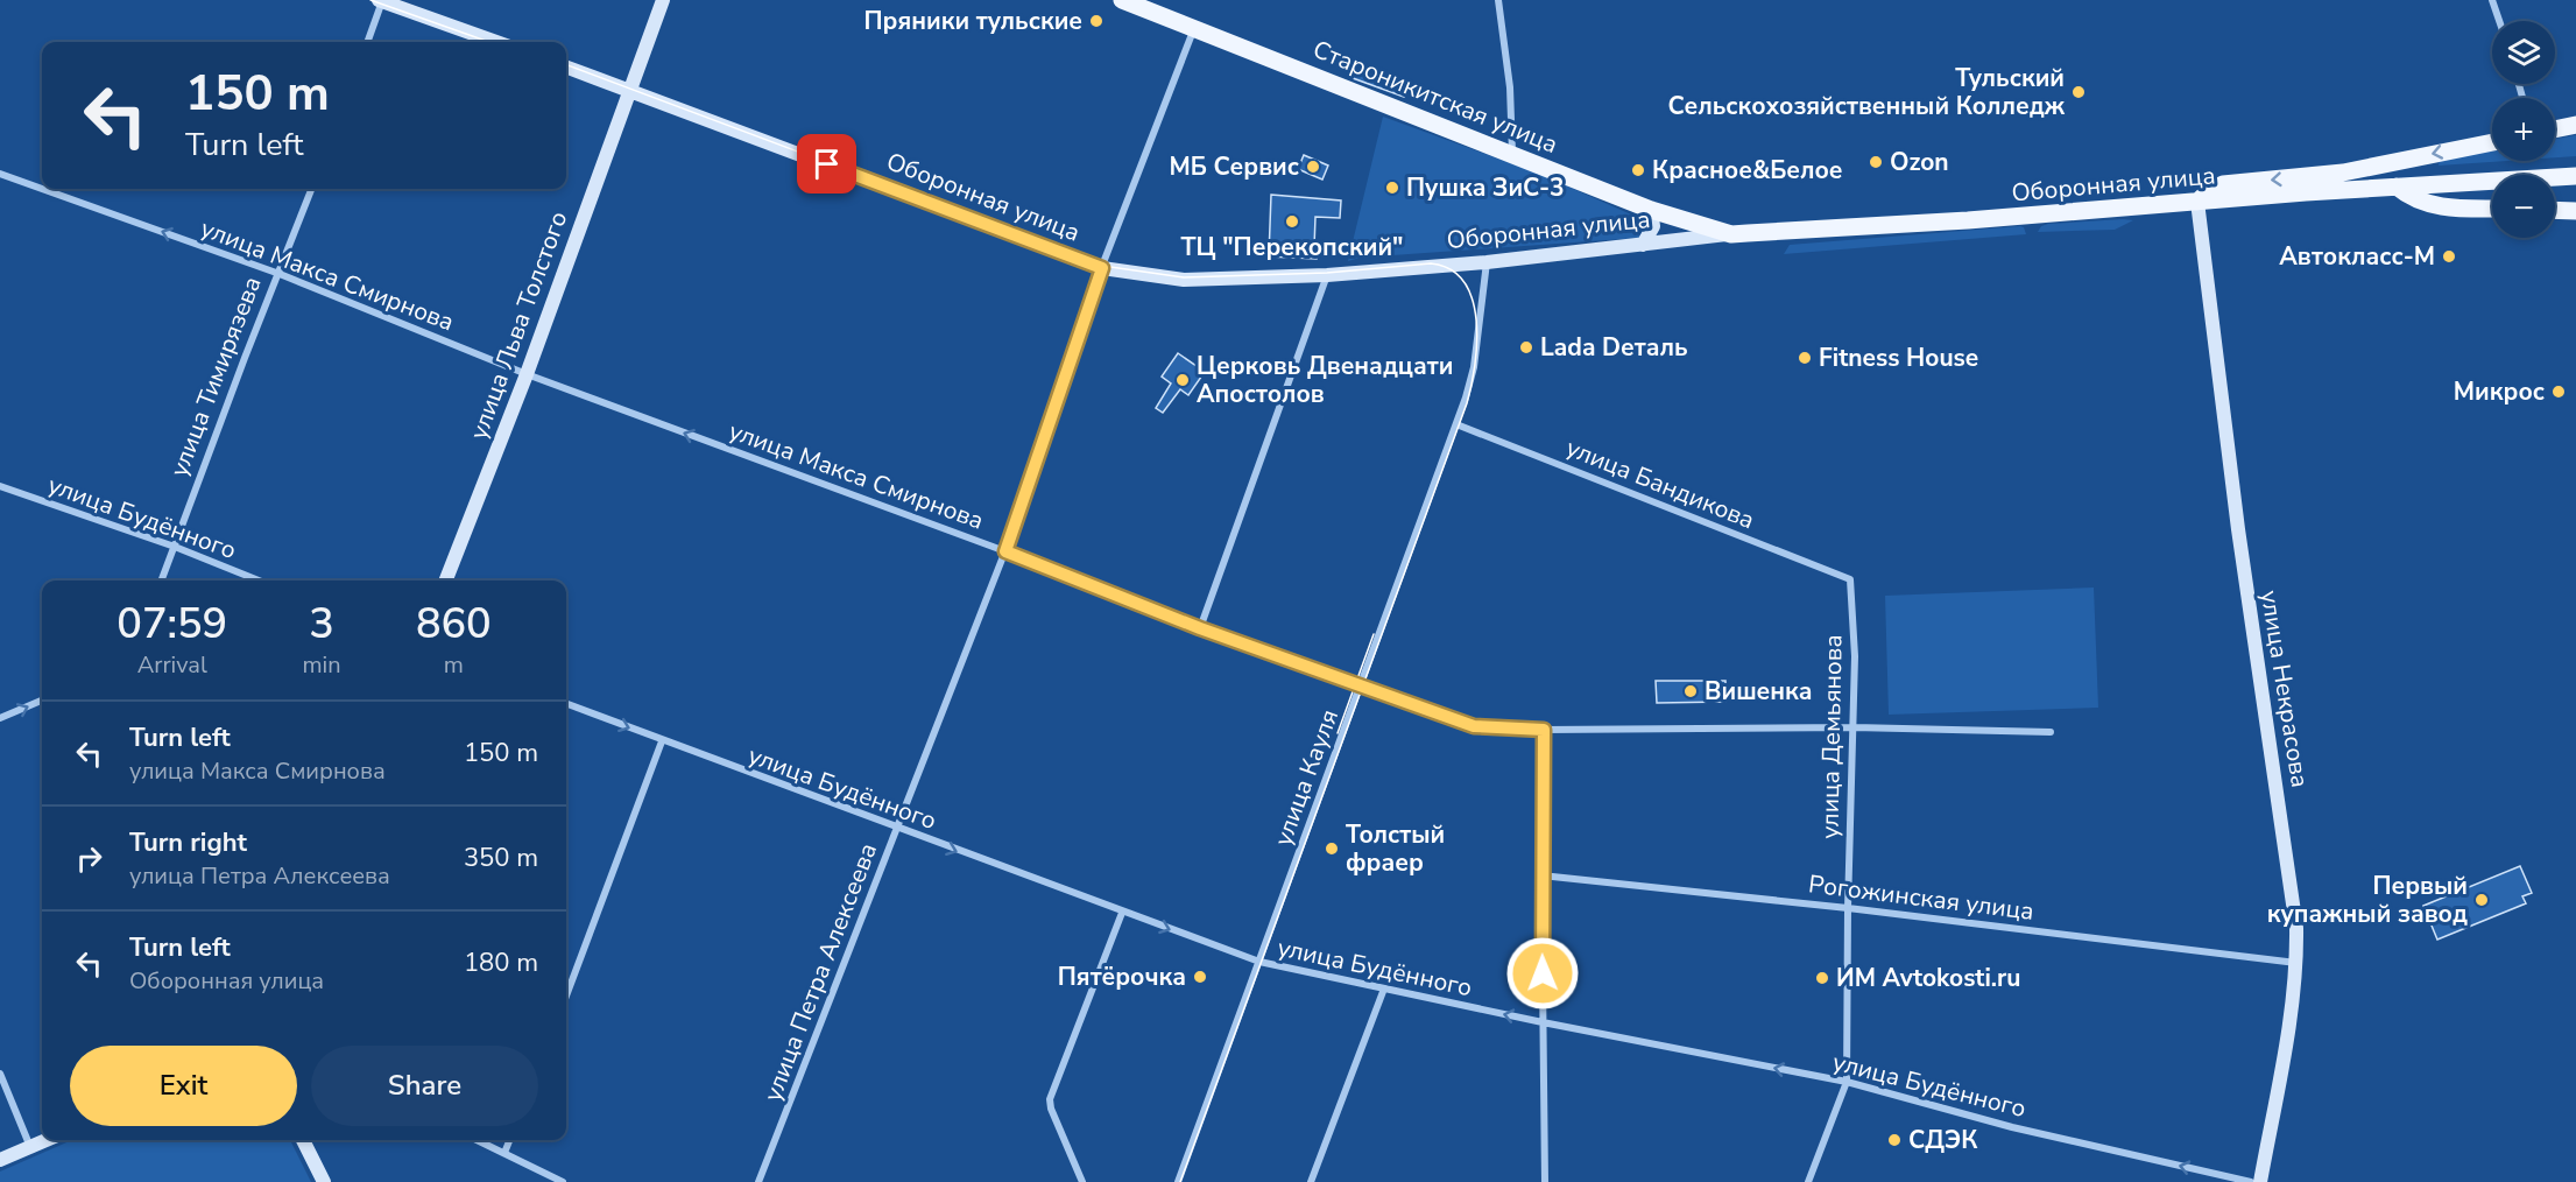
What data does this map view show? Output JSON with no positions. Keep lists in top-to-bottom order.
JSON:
{
  "streets": {
    "main road": ["Староникитская улица", "Оборонная улица"],
    "street": [
      "улица Макса Смирнова",
      "улица Льва Толстого",
      "улица Тимирязева",
      "улица Бандикова",
      "улица Будённого",
      "улица Некрасова",
      "улица Демьянова",
      "улица Кауля",
      "Рогожинская улица",
      "улица Петра Алексеева"
    ]
  },
  "crossings": [
    ["Староникитская улица", "Оборонная улица"],
    ["Староникитская улица", "улица Петра Алексеева"],
    ["Оборонная улица", "улица Льва Толстого"],
    ["Оборонная улица", "улица Некрасова"],
    ["Оборонная улица", "улица Кауля"],
    ["Оборонная улица", "улица Петра Алексеева"],
    ["улица Макса Смирнова", "улица Льва Толстого"],
    ["улица Макса Смирнова", "улица Тимирязева"],
    ["улица Макса Смирнова", "улица Демьянова"],
    ["улица Макса Смирнова", "улица Кауля"],
    ["улица Макса Смирнова", "улица Петра Алексеева"],
    ["улица Тимирязева", "улица Будённого"],
    ["улица Бандикова", "улица Демьянова"],
    ["улица Бандикова", "улица Кауля"],
    ["улица Будённого", "улица Демьянова"],
    ["улица Будённого", "улица Кауля"],
    ["улица Будённого", "улица Петра Алексеева"],
    ["улица Некрасова", "Рогожинская улица"],
    ["улица Демьянова", "Рогожинская улица"]
  ],
  "one_way": ["улица Макса Смирнова"],
  "places": [
    "Пряники тульские",
    "Тульский Сельскохозяйственный Колледж",
    "Ozon",
    "МБ Сервис",
    "Красное&Белое",
    "Пушка ЗиС-3",
    "ТЦ \"Перекопский\"",
    "Автокласс-М",
    "Lada Dеталь",
    "Fitness House",
    "Церковь Двенадцати Апостолов",
    "Микрос",
    "Вишенка",
    "Толстый фраер",
    "Первый купажный завод",
    "Пятёрочка",
    "ИМ Avtokosti.ru",
    "СДЭК"
  ],
  "page": {
    "map_buttons": ["+", "−"],
    "turn": ["150 m", "Turn left"],
    "eta": [
      "07:59",
      "Arrival",
      "3",
      "min",
      "860",
      "m"
    ],
    "list": [
      {
        "name": "Turn left",
        "note": "улица Макса Смирнова",
        "value": "150 m"
      },
      {
        "name": "Turn right",
        "note": "улица Петра Алексеева",
        "value": "350 m"
      },
      {
        "name": "Turn left",
        "note": "Оборонная улица",
        "value": "180 m"
      }
    ],
    "buttons": ["Exit", "Share"]
  }
}
